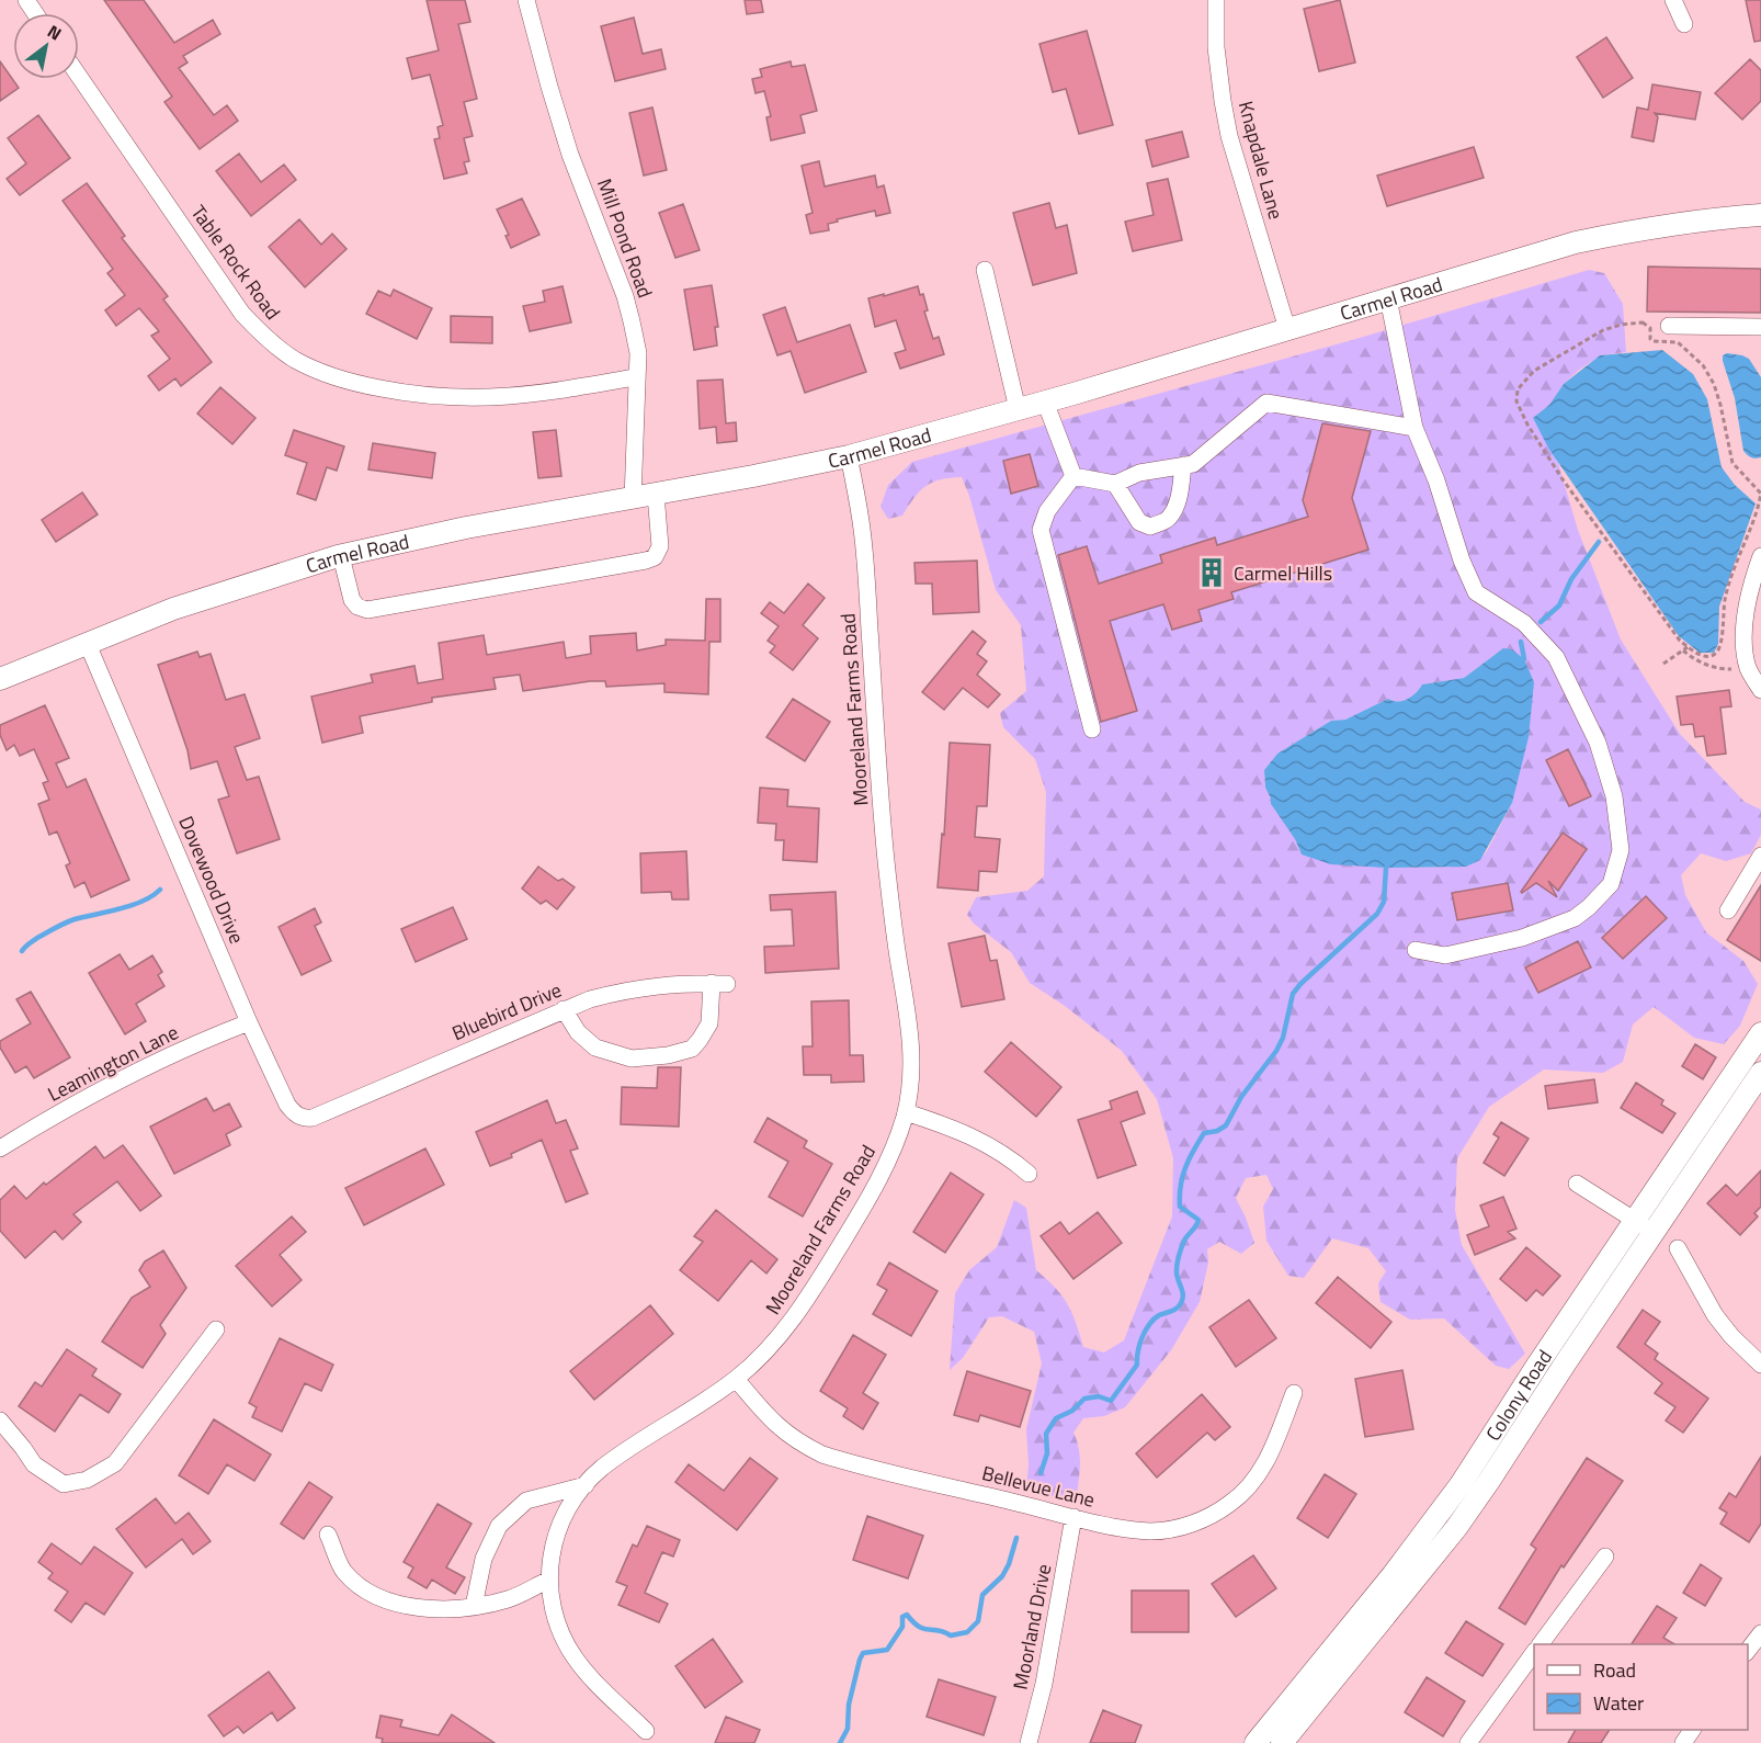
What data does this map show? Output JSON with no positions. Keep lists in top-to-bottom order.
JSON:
{
  "streets": {
    "main road": ["Carmel Road", "Colony Road"],
    "street": [
      "Knapdale Lane",
      "Mill Pond Road",
      "Table Rock Road",
      "Mooreland Farms Road",
      "Dovewood Drive",
      "Bluebird Drive",
      "Leamington Lane",
      "Bellevue Lane",
      "Moorland Drive"
    ]
  },
  "crossings": [
    ["Knapdale Lane", "Carmel Road"],
    ["Mill Pond Road", "Table Rock Road"],
    ["Mill Pond Road", "Carmel Road"],
    ["Carmel Road", "Mooreland Farms Road"],
    ["Carmel Road", "Dovewood Drive"],
    ["Mooreland Farms Road", "Bellevue Lane"],
    ["Dovewood Drive", "Bluebird Drive"],
    ["Dovewood Drive", "Leamington Lane"],
    ["Bellevue Lane", "Moorland Drive"]
  ],
  "places": {
    "building": ["Carmel Hills"]
  },
  "legend": ["Road", "Water"],
  "north": "top right"
}
